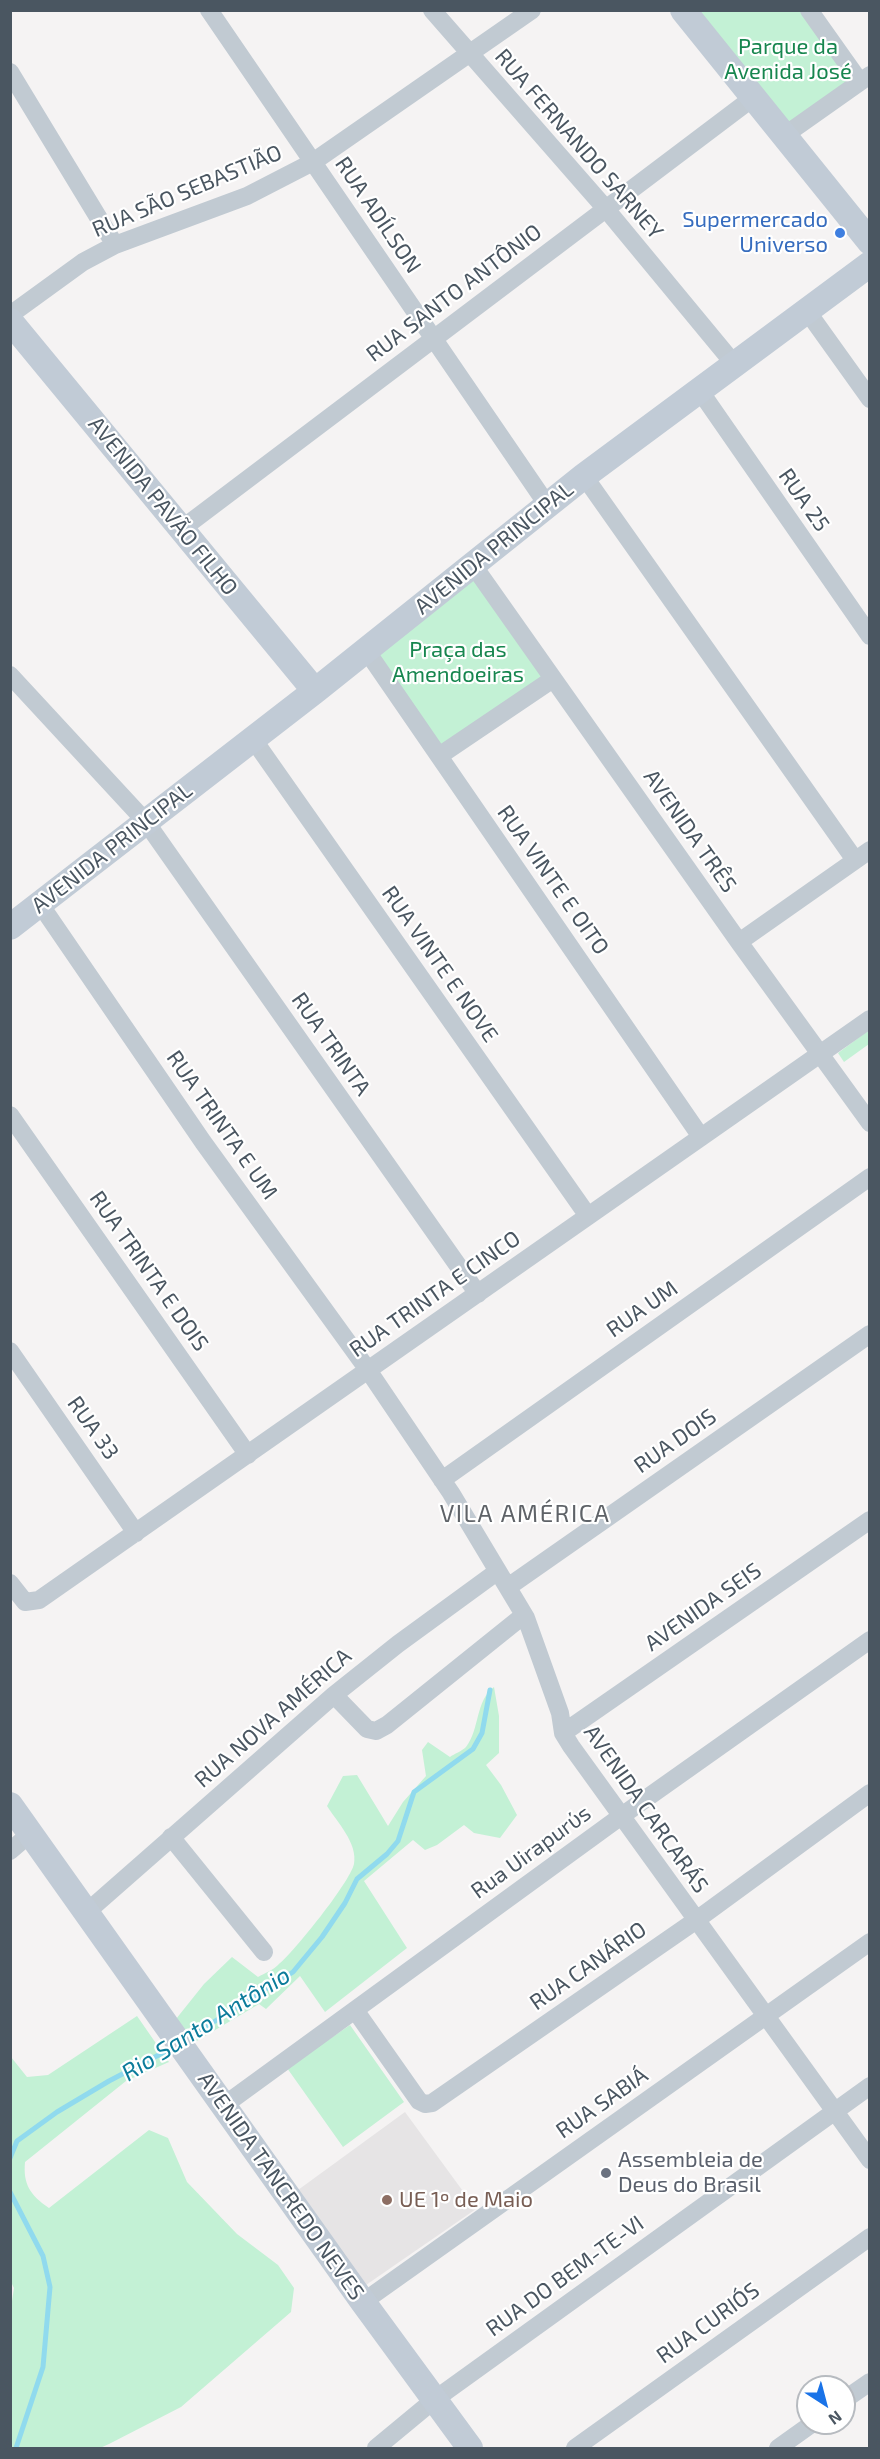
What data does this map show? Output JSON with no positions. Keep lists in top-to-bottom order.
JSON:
{
  "streets": {
    "street": [
      "RUA FERNANDO SARNEY",
      "RUA SÃO SEBASTIÃO",
      "RUA ADÍLSON",
      "RUA SANTO ANTÔNIO",
      "RUA 25",
      "AVENIDA PAVÃO FILHO",
      "AVENIDA PRINCIPAL",
      "AVENIDA TRÊS",
      "RUA VINTE E OITO",
      "RUA VINTE E NOVE",
      "RUA TRINTA",
      "RUA TRINTA E UM",
      "RUA TRINTA E DOIS",
      "RUA TRINTA E CINCO",
      "RUA UM",
      "RUA 33",
      "RUA DOIS",
      "AVENIDA SEIS",
      "RUA NOVA AMÉRICA",
      "AVENIDA CARCARÁS",
      "Rua Uirapurύs",
      "RUA CANÁRIO",
      "RUA SABIÁ",
      "AVENIDA TANCREDO NEVES",
      "RUA DO BEM-TE-VI",
      "RUA CURIÓS"
    ]
  },
  "crossings": [
    ["RUA FERNANDO SARNEY", "RUA SÃO SEBASTIÃO"],
    ["RUA FERNANDO SARNEY", "RUA SANTO ANTÔNIO"],
    ["RUA FERNANDO SARNEY", "AVENIDA PRINCIPAL"],
    ["RUA SÃO SEBASTIÃO", "RUA ADÍLSON"],
    ["RUA ADÍLSON", "RUA SANTO ANTÔNIO"],
    ["RUA ADÍLSON", "AVENIDA PRINCIPAL"],
    ["RUA SANTO ANTÔNIO", "AVENIDA PAVÃO FILHO"],
    ["RUA 25", "AVENIDA PRINCIPAL"],
    ["AVENIDA PAVÃO FILHO", "AVENIDA PRINCIPAL"],
    ["AVENIDA PRINCIPAL", "AVENIDA TRÊS"],
    ["AVENIDA PRINCIPAL", "RUA VINTE E OITO"],
    ["AVENIDA PRINCIPAL", "RUA VINTE E NOVE"],
    ["AVENIDA PRINCIPAL", "RUA TRINTA"],
    ["AVENIDA PRINCIPAL", "RUA TRINTA E UM"],
    ["AVENIDA TRÊS", "RUA TRINTA E CINCO"],
    ["RUA VINTE E OITO", "RUA TRINTA E CINCO"],
    ["RUA VINTE E NOVE", "RUA TRINTA E CINCO"],
    ["RUA TRINTA", "RUA TRINTA E CINCO"],
    ["RUA TRINTA E UM", "RUA TRINTA E CINCO"],
    ["RUA TRINTA E UM", "AVENIDA CARCARÁS"],
    ["RUA TRINTA E DOIS", "RUA TRINTA E CINCO"],
    ["RUA TRINTA E CINCO", "RUA 33"],
    ["RUA TRINTA E CINCO", "AVENIDA CARCARÁS"],
    ["RUA UM", "AVENIDA CARCARÁS"],
    ["RUA DOIS", "RUA NOVA AMÉRICA"],
    ["RUA DOIS", "AVENIDA CARCARÁS"],
    ["AVENIDA SEIS", "AVENIDA CARCARÁS"],
    ["RUA NOVA AMÉRICA", "AVENIDA CARCARÁS"],
    ["RUA NOVA AMÉRICA", "AVENIDA TANCREDO NEVES"],
    ["AVENIDA CARCARÁS", "Rua Uirapurύs"],
    ["AVENIDA CARCARÁS", "RUA CANÁRIO"],
    ["AVENIDA CARCARÁS", "RUA SABIÁ"],
    ["AVENIDA CARCARÁS", "RUA DO BEM-TE-VI"],
    ["Rua Uirapurύs", "RUA CANÁRIO"],
    ["Rua Uirapurύs", "AVENIDA TANCREDO NEVES"],
    ["RUA SABIÁ", "AVENIDA TANCREDO NEVES"],
    ["AVENIDA TANCREDO NEVES", "RUA DO BEM-TE-VI"]
  ],
  "districts": ["VILA AMÉRICA"],
  "water": ["Rio Santo Antônio"],
  "parks": ["Parque da Avenida José", "Praça das Amendoeiras"],
  "places": ["Supermercado Universo", "Assembleia de Deus do Brasil", "UE 1º de Maio"],
  "north": "bottom right"
}
